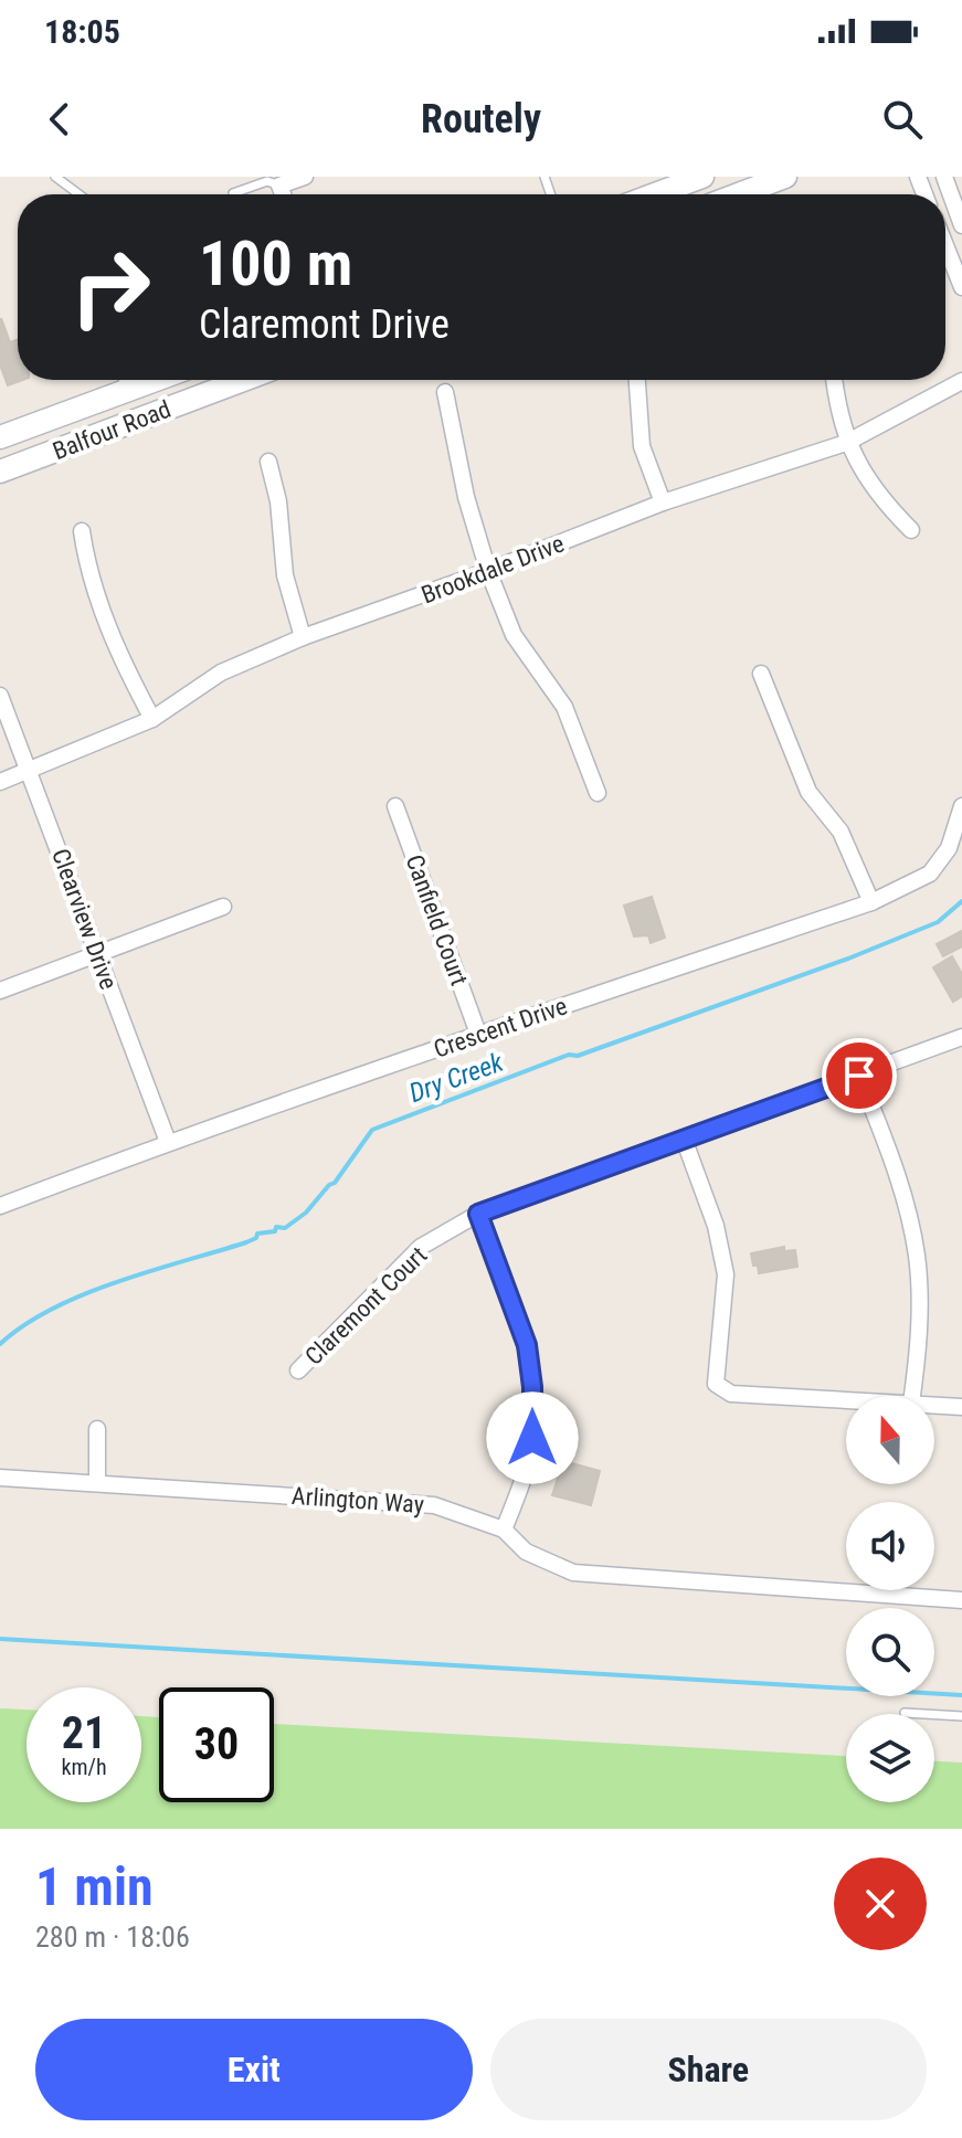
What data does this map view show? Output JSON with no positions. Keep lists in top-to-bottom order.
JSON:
{
  "streets": {
    "main road": ["Balfour Road"],
    "street": [
      "Brookdale Drive",
      "Clearview Drive",
      "Canfield Court",
      "Crescent Drive",
      "Claremont Court",
      "Arlington Way"
    ]
  },
  "crossings": [
    ["Brookdale Drive", "Clearview Drive"],
    ["Clearview Drive", "Crescent Drive"],
    ["Canfield Court", "Crescent Drive"]
  ],
  "water": ["Dry Creek"],
  "north": "top",
  "page": {
    "status": "18:05",
    "header": "Routely",
    "turn": ["100 m", "Claremont Drive"],
    "speed": "21 km/h",
    "limit": "30",
    "heading": ["1 min", "280 m · 18:06"],
    "buttons": ["Exit", "Share"]
  }
}
